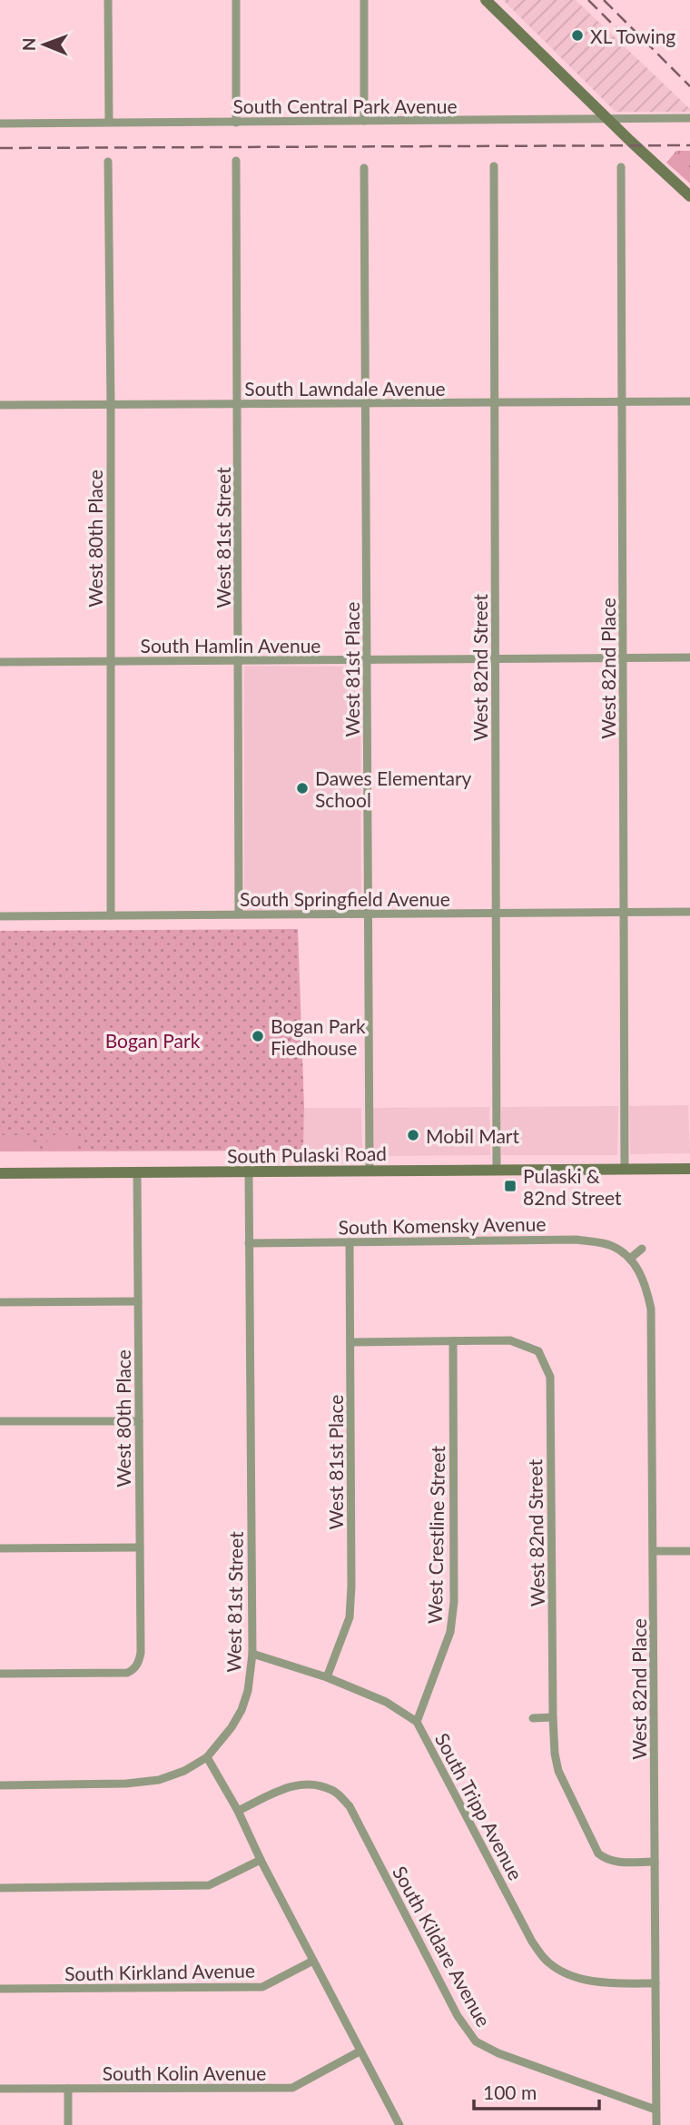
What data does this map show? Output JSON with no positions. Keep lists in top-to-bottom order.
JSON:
{
  "streets": {
    "main road": ["South Pulaski Road"],
    "street": [
      "South Central Park Avenue",
      "South Lawndale Avenue",
      "West 81st Street",
      "West 80th Place",
      "South Hamlin Avenue",
      "West 82nd Street",
      "West 82nd Place",
      "West 81st Place",
      "South Springfield Avenue",
      "South Komensky Avenue",
      "West Crestline Street",
      "South Tripp Avenue",
      "South Kildare Avenue",
      "South Kirkland Avenue",
      "South Kolin Avenue"
    ]
  },
  "crossings": [
    ["South Lawndale Avenue", "West 81st Street"],
    ["South Lawndale Avenue", "West 80th Place"],
    ["South Lawndale Avenue", "West 82nd Street"],
    ["South Lawndale Avenue", "West 82nd Place"],
    ["South Lawndale Avenue", "West 81st Place"],
    ["West 81st Street", "South Hamlin Avenue"],
    ["West 81st Street", "South Springfield Avenue"],
    ["West 81st Street", "South Pulaski Road"],
    ["West 81st Street", "South Komensky Avenue"],
    ["West 81st Street", "South Tripp Avenue"],
    ["West 80th Place", "South Hamlin Avenue"],
    ["West 80th Place", "South Springfield Avenue"],
    ["West 80th Place", "South Pulaski Road"],
    ["South Hamlin Avenue", "West 82nd Street"],
    ["South Hamlin Avenue", "West 82nd Place"],
    ["South Hamlin Avenue", "West 81st Place"],
    ["West 82nd Street", "West 82nd Place"],
    ["West 82nd Street", "South Springfield Avenue"],
    ["West 82nd Street", "South Pulaski Road"],
    ["West 82nd Street", "West Crestline Street"],
    ["West 82nd Place", "South Springfield Avenue"],
    ["West 82nd Place", "South Pulaski Road"],
    ["West 82nd Place", "South Komensky Avenue"],
    ["West 82nd Place", "South Tripp Avenue"],
    ["West 82nd Place", "South Kildare Avenue"],
    ["West 81st Place", "South Springfield Avenue"],
    ["West 81st Place", "South Pulaski Road"],
    ["West 81st Place", "South Komensky Avenue"],
    ["West 81st Place", "South Tripp Avenue"],
    ["West Crestline Street", "South Tripp Avenue"]
  ],
  "parks": ["Bogan Park"],
  "places": {
    "other": [
      "XL Towing",
      "Dawes Elementary School",
      "Bogan Park Fiedhouse",
      "Mobil Mart"
    ],
    "transit": ["Pulaski & 82nd Street"]
  },
  "scale_bar": "100 m",
  "north": "left"
}
